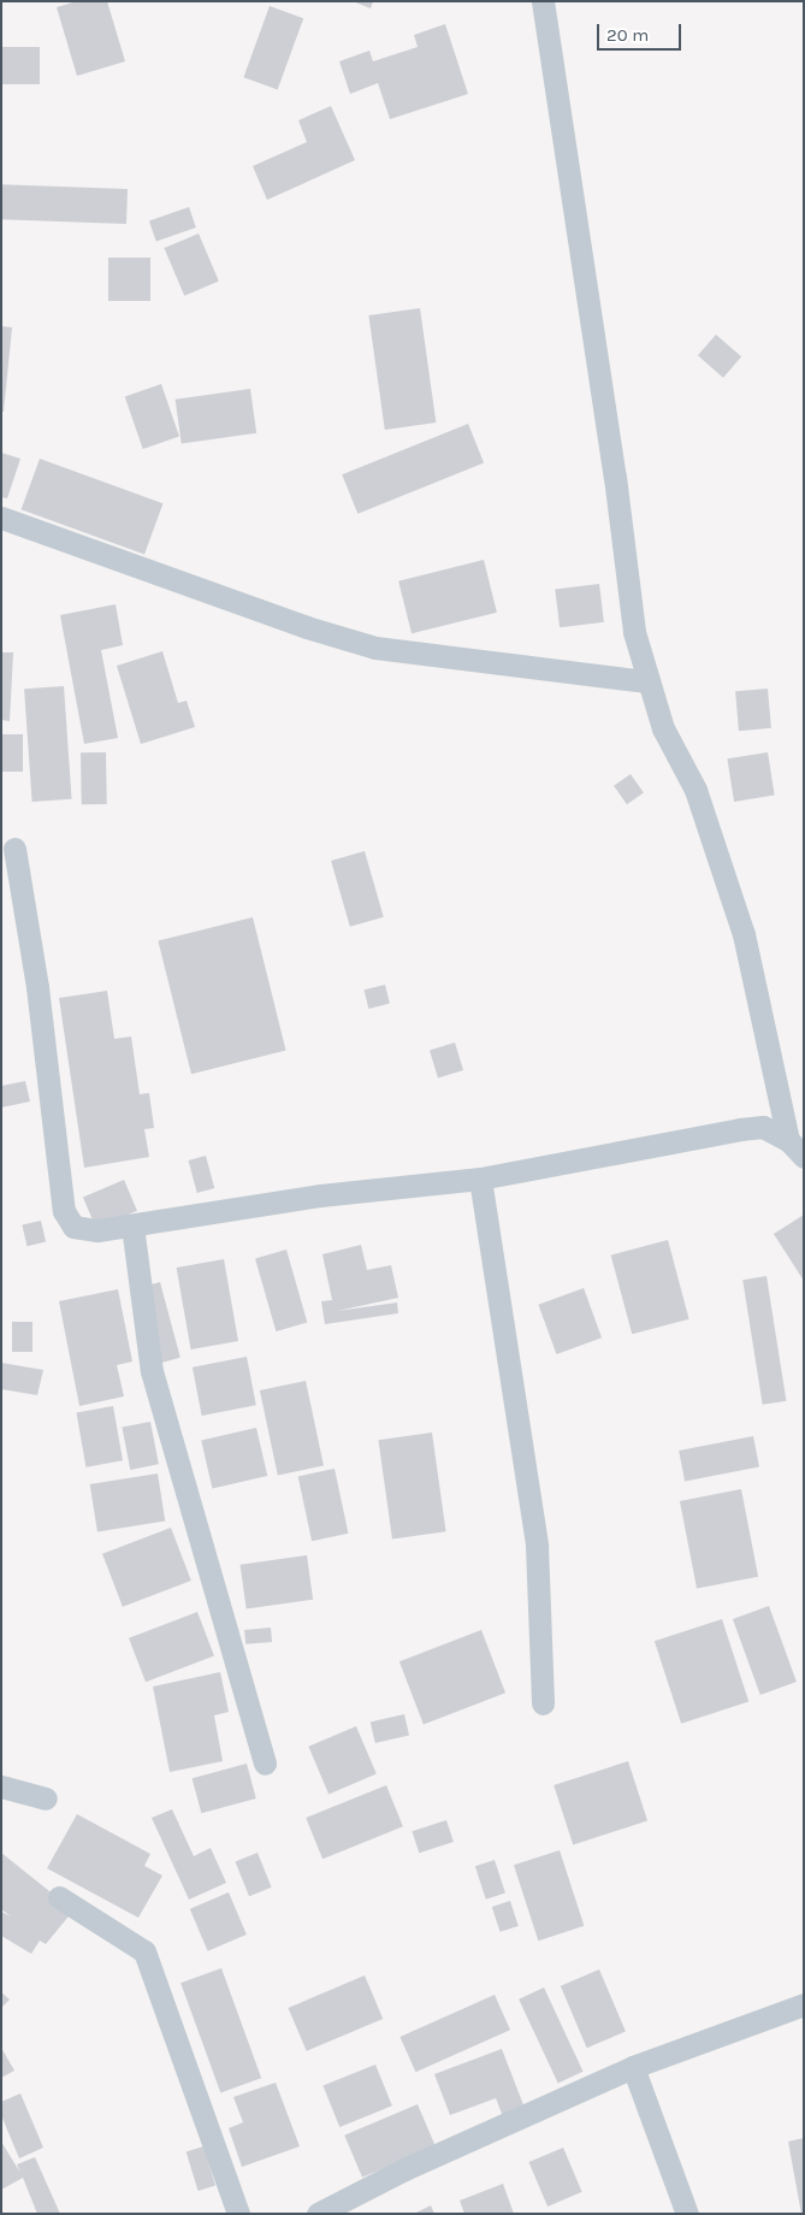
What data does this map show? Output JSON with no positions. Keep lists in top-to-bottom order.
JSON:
{
  "scale_bar": "20 m"
}
